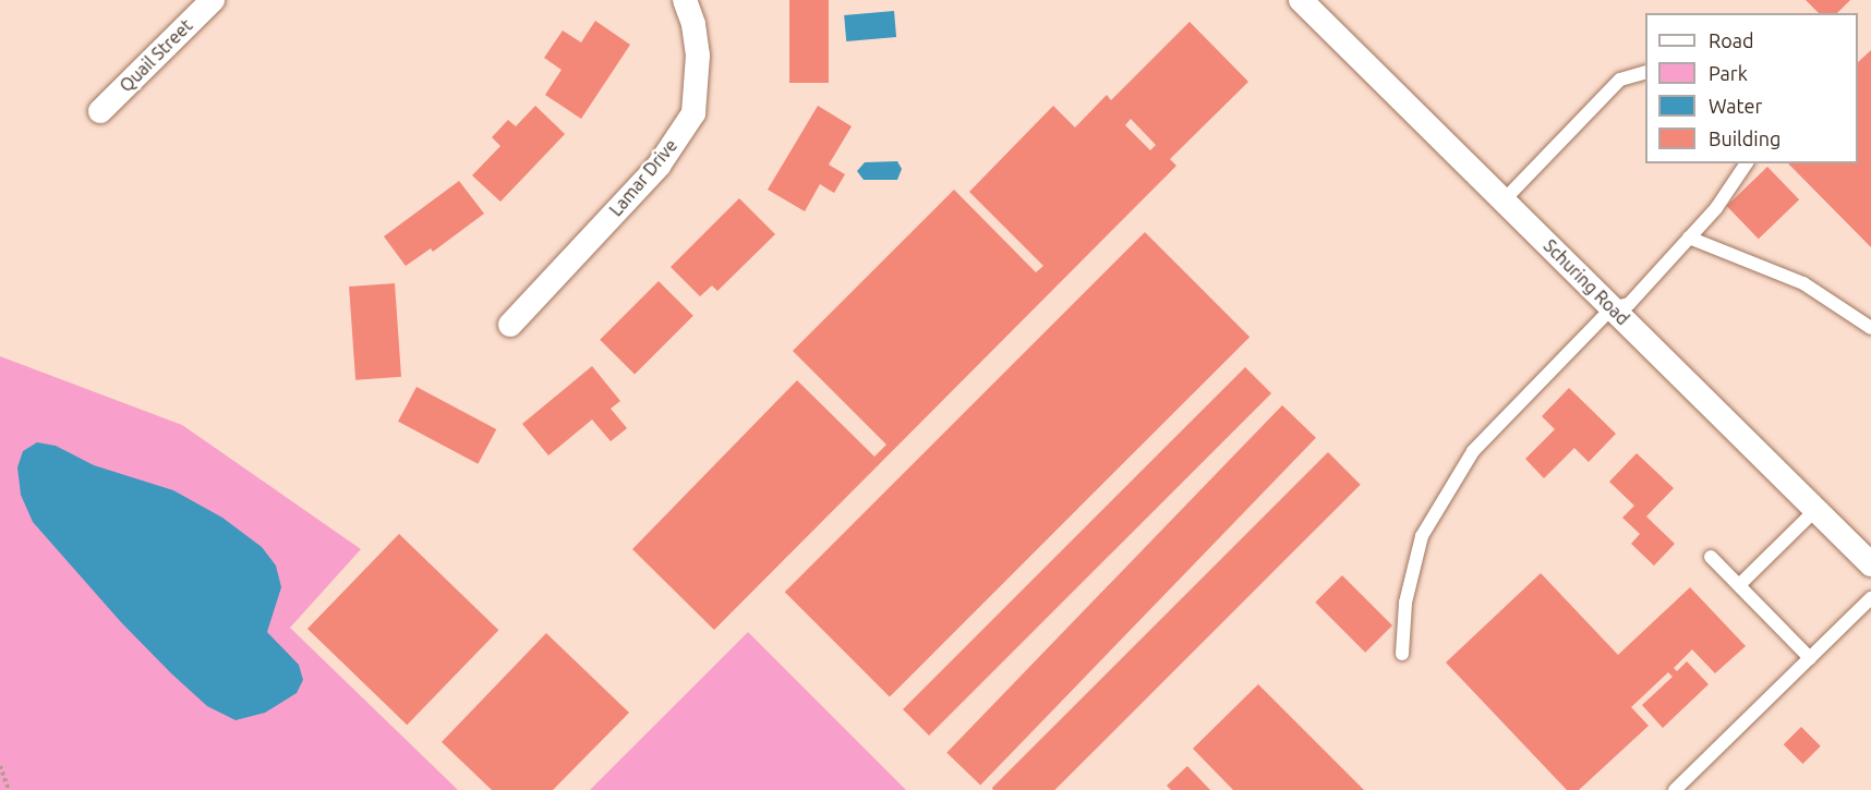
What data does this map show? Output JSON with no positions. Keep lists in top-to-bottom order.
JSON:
{
  "streets": {
    "street": ["Quail Street", "Lamar Drive", "Schuring Road"]
  },
  "legend": [
    "Road",
    "Park",
    "Water",
    "Building"
  ]
}
